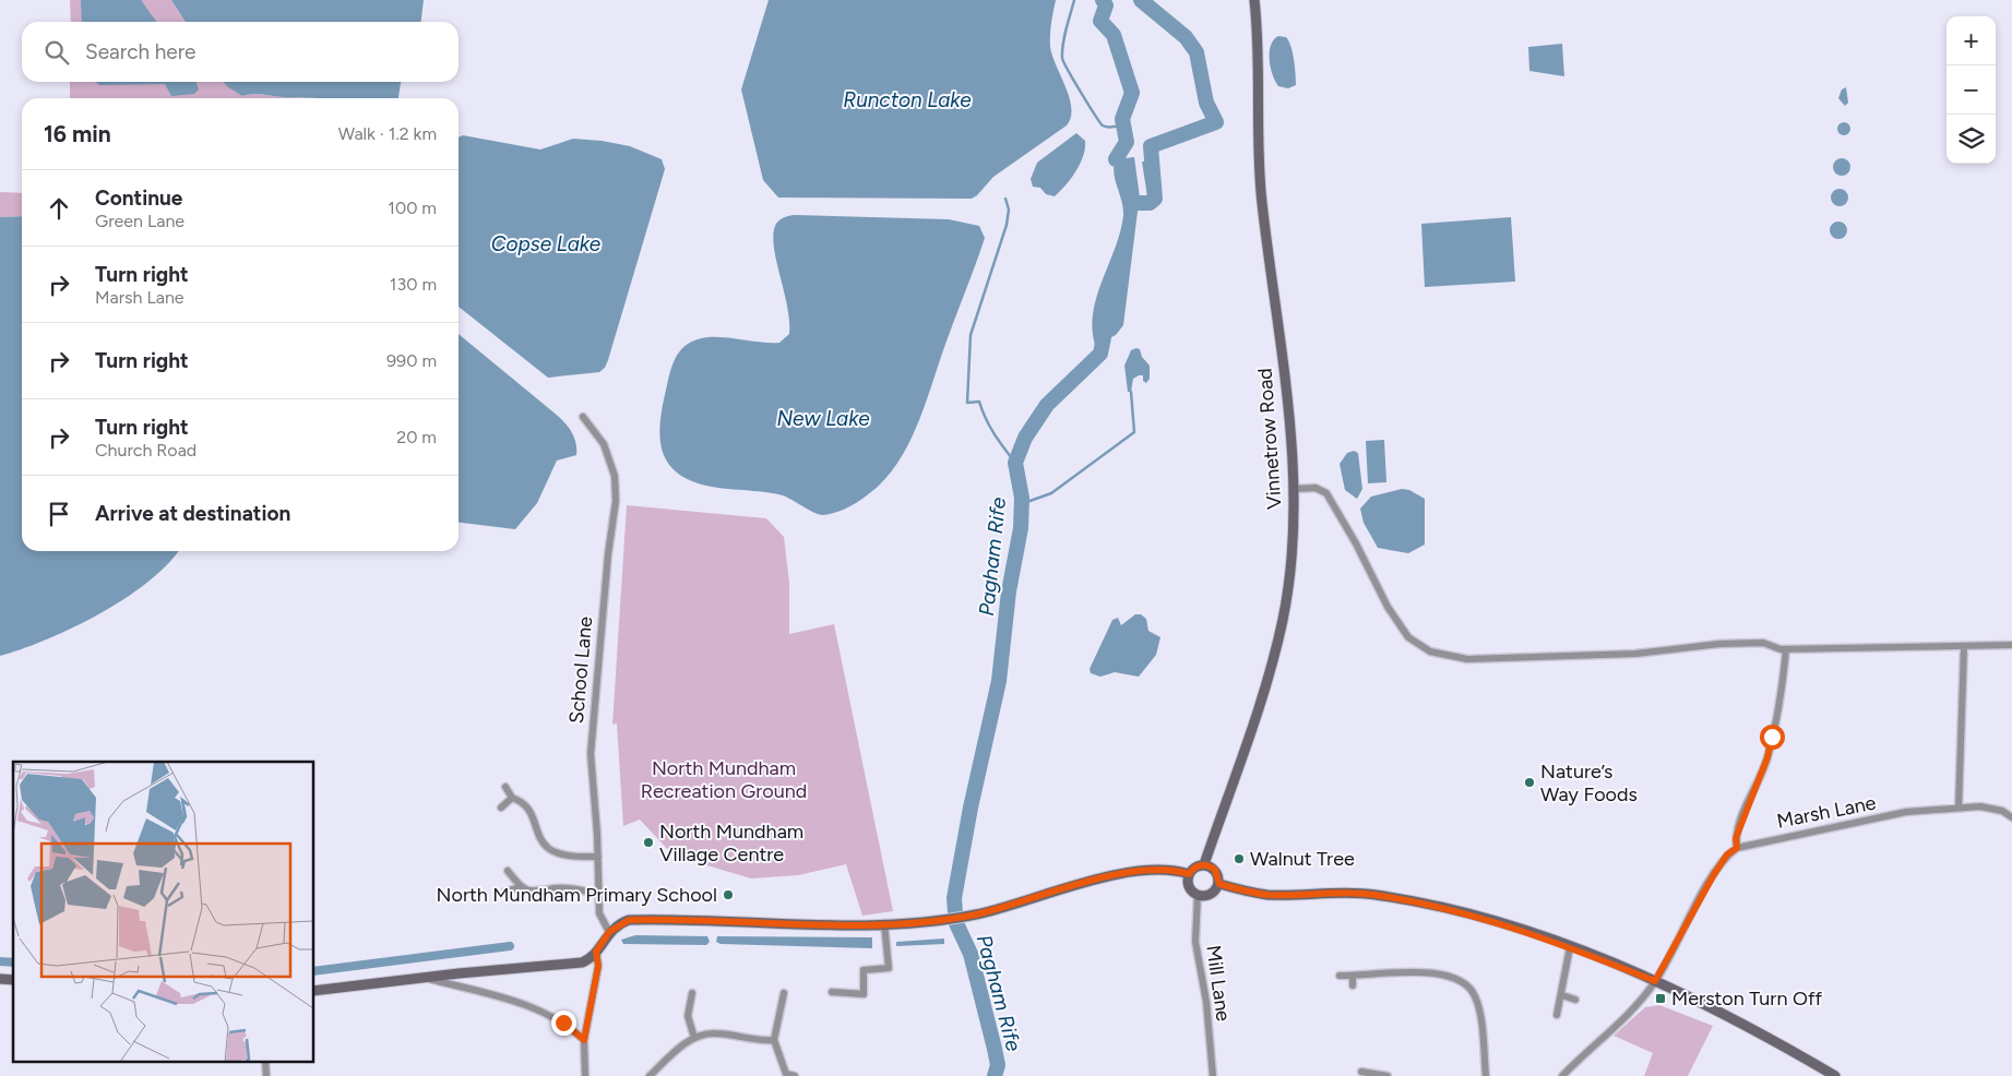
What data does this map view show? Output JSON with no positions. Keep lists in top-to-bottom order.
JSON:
{
  "streets": {
    "main road": ["Vinnetrow Road"],
    "street": ["School Lane", "Marsh Lane", "Mill Lane"]
  },
  "crossings": [
    ["Vinnetrow Road", "Mill Lane"]
  ],
  "water": [
    "Runcton Lake",
    "Copse Lake",
    "New Lake",
    "Pagham Rife"
  ],
  "parks": ["North Mundham Recreation Ground"],
  "places": {
    "other": [
      "Nature’s Way Foods",
      "North Mundham Village Centre",
      "Walnut Tree",
      "North Mundham Primary School"
    ],
    "transit": ["Merston Turn Off"]
  },
  "page": {
    "map_buttons": ["+", "−"],
    "search": "Search here",
    "heading": ["16 min", "Walk · 1.2 km"],
    "list": [
      ["Continue", "Green Lane", "100 m"],
      ["Turn right", "Marsh Lane", "130 m"],
      ["Turn right", "990 m"],
      ["Turn right", "Church Road", "20 m"],
      "Arrive at destination"
    ]
  }
}
